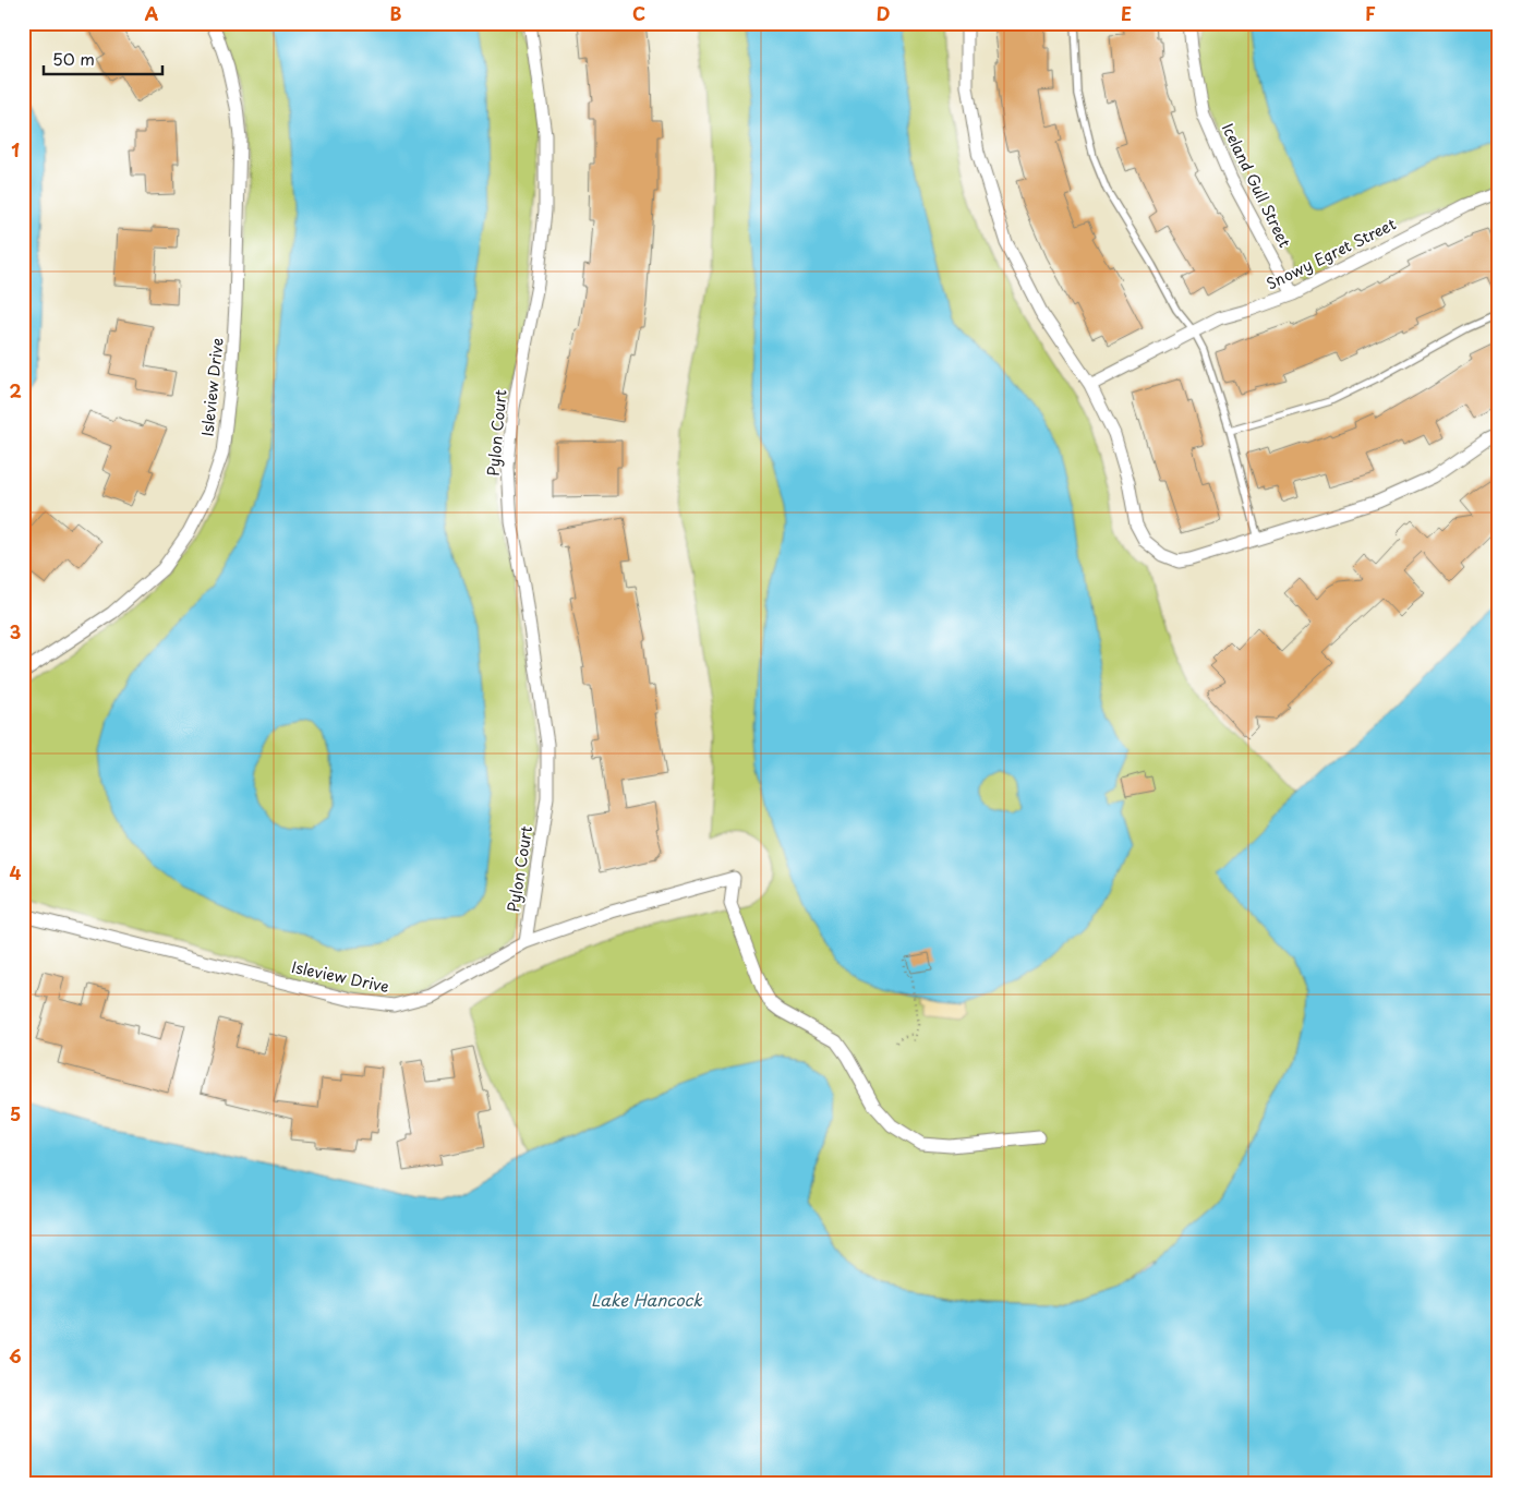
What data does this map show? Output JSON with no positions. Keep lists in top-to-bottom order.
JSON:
{
  "streets": {
    "street": [
      "Iceland Gull Street",
      "Snowy Egret Street",
      "Isleview Drive",
      "Pylon Court"
    ]
  },
  "crossings": [
    ["Iceland Gull Street", "Snowy Egret Street"],
    ["Isleview Drive", "Pylon Court"]
  ],
  "water": ["Lake Hancock"],
  "scale_bar": "50 m",
  "grid": {
    "columns": [
      "A",
      "B",
      "C",
      "D",
      "E",
      "F"
    ],
    "rows": [
      "1",
      "2",
      "3",
      "4",
      "5",
      "6"
    ]
  }
}
